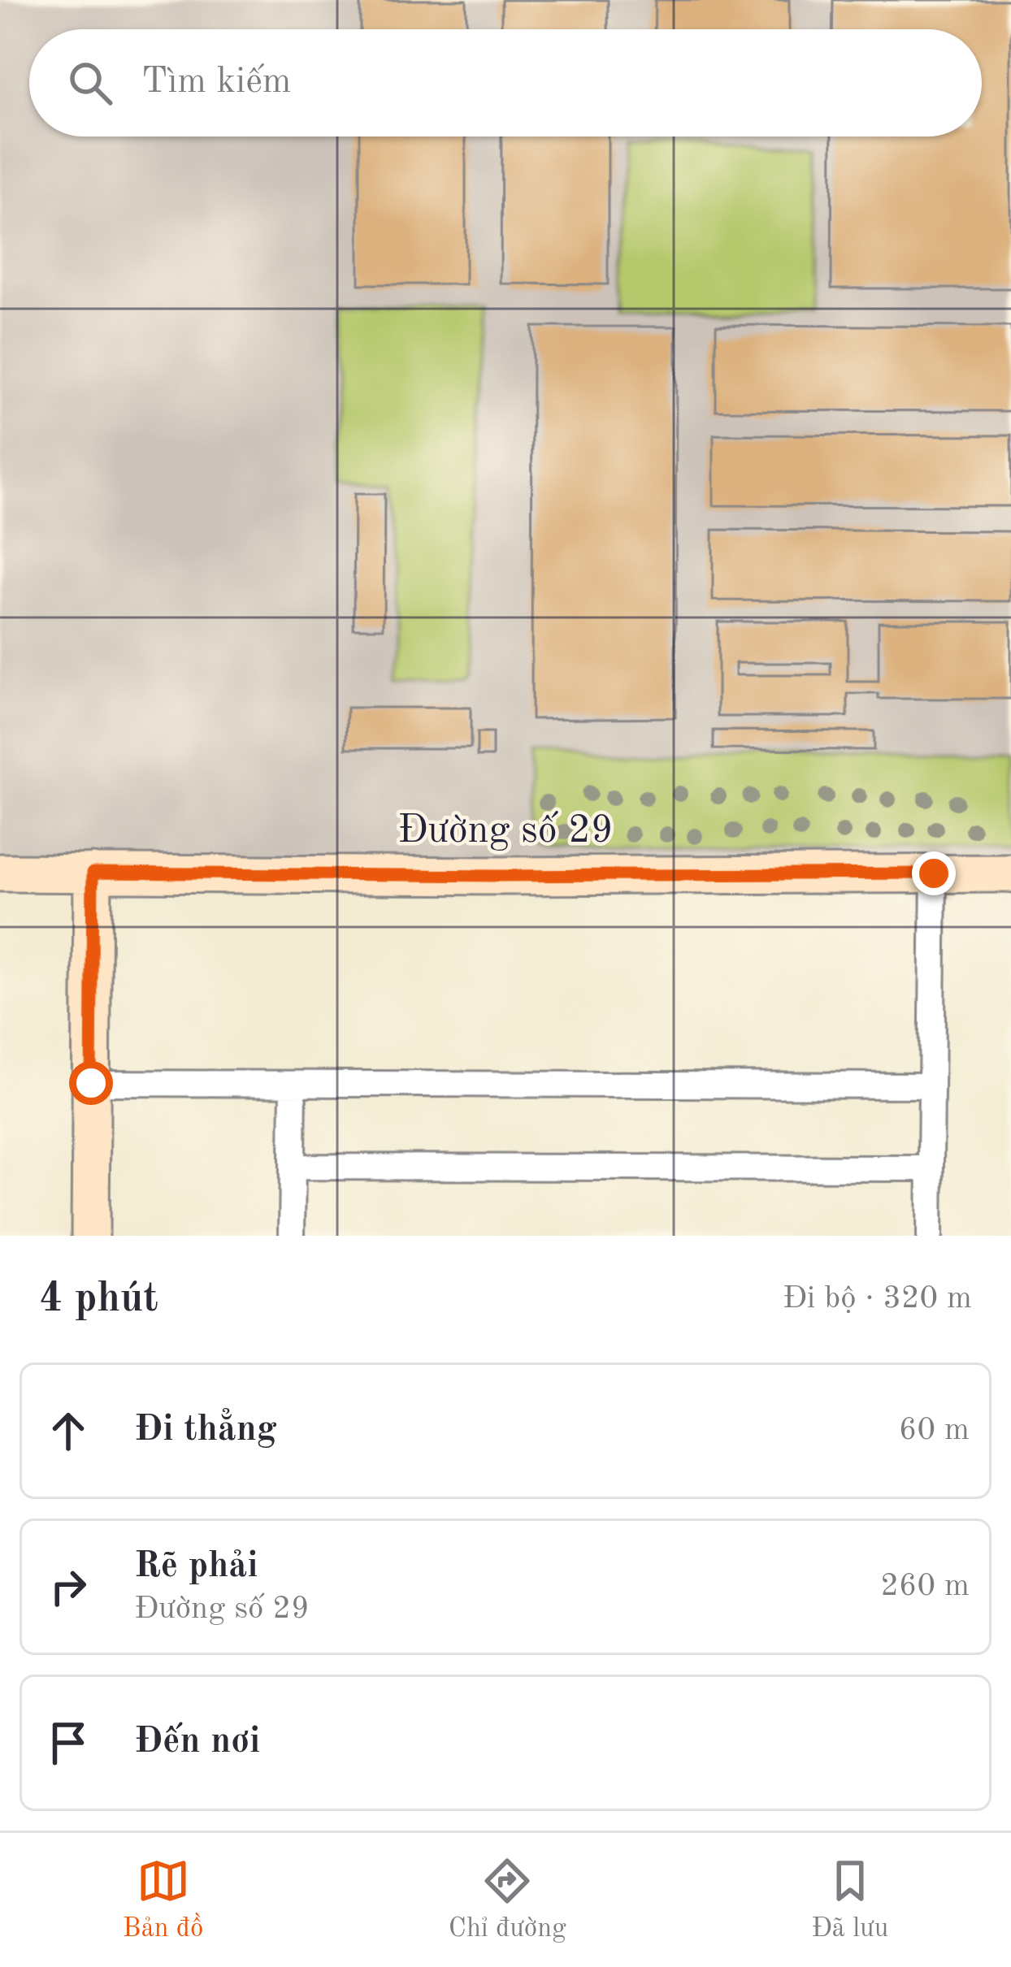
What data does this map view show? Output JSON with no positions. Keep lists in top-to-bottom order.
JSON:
{
  "streets": {
    "street": ["Đường số 29"]
  },
  "page": {
    "search": "Tìm kiếm",
    "heading": ["4 phút", "Đi bộ · 320 m"],
    "list": [
      ["Đi thẳng", "60 m"],
      ["Rẽ phải", "Đường số 29", "260 m"],
      "Đến nơi"
    ],
    "nav": ["Bản đồ", "Chỉ đường", "Đã lưu"]
  }
}
